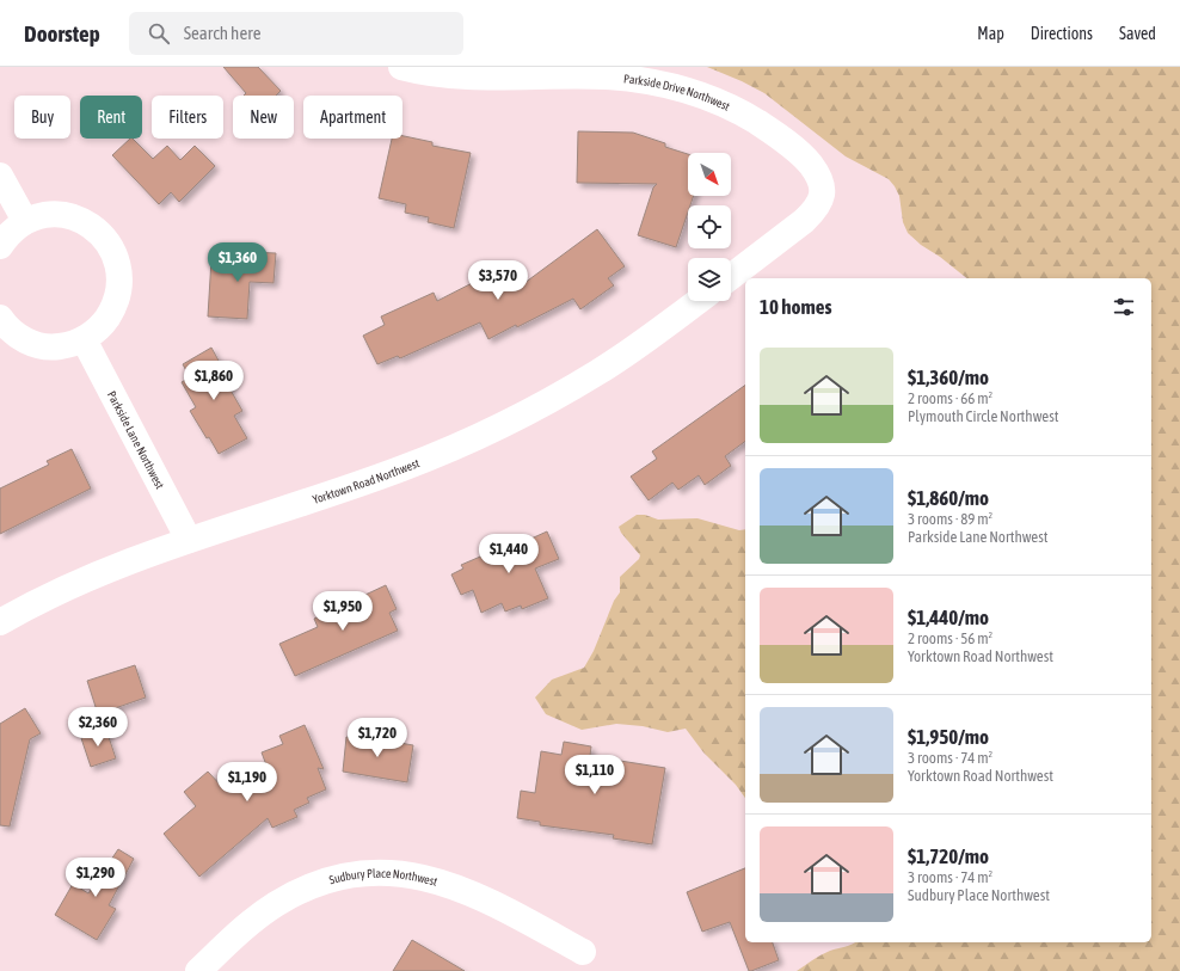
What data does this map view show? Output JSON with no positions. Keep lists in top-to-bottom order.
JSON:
{
  "streets": {
    "street": [
      "Parkside Drive Northwest",
      "Parkside Lane Northwest",
      "Yorktown Road Northwest",
      "Sudbury Place Northwest"
    ]
  },
  "crossings": [
    ["Parkside Lane Northwest", "Yorktown Road Northwest"]
  ],
  "north": "bottom right",
  "page": {
    "header": "Doorstep",
    "search": "Search here",
    "nav": ["Map", "Directions", "Saved"],
    "chip": [
      "Buy",
      "Rent",
      "Filters",
      "New",
      "Apartment"
    ],
    "price": [
      "$1,360",
      "$3,570",
      "$1,860",
      "$1,440",
      "$1,950",
      "$2,360",
      "$1,720",
      "$1,110",
      "$1,190",
      "$1,290"
    ],
    "heading": "10 homes",
    "list": [
      {
        "name": "$1,360/mo",
        "note": "2 rooms · 66 m² · Plymouth Circle Northwest"
      },
      {
        "name": "$1,860/mo",
        "note": "3 rooms · 89 m² · Parkside Lane Northwest"
      },
      {
        "name": "$1,440/mo",
        "note": "2 rooms · 56 m² · Yorktown Road Northwest"
      },
      {
        "name": "$1,950/mo",
        "note": "3 rooms · 74 m² · Yorktown Road Northwest"
      },
      {
        "name": "$1,720/mo",
        "note": "3 rooms · 74 m² · Sudbury Place Northwest"
      }
    ]
  }
}
